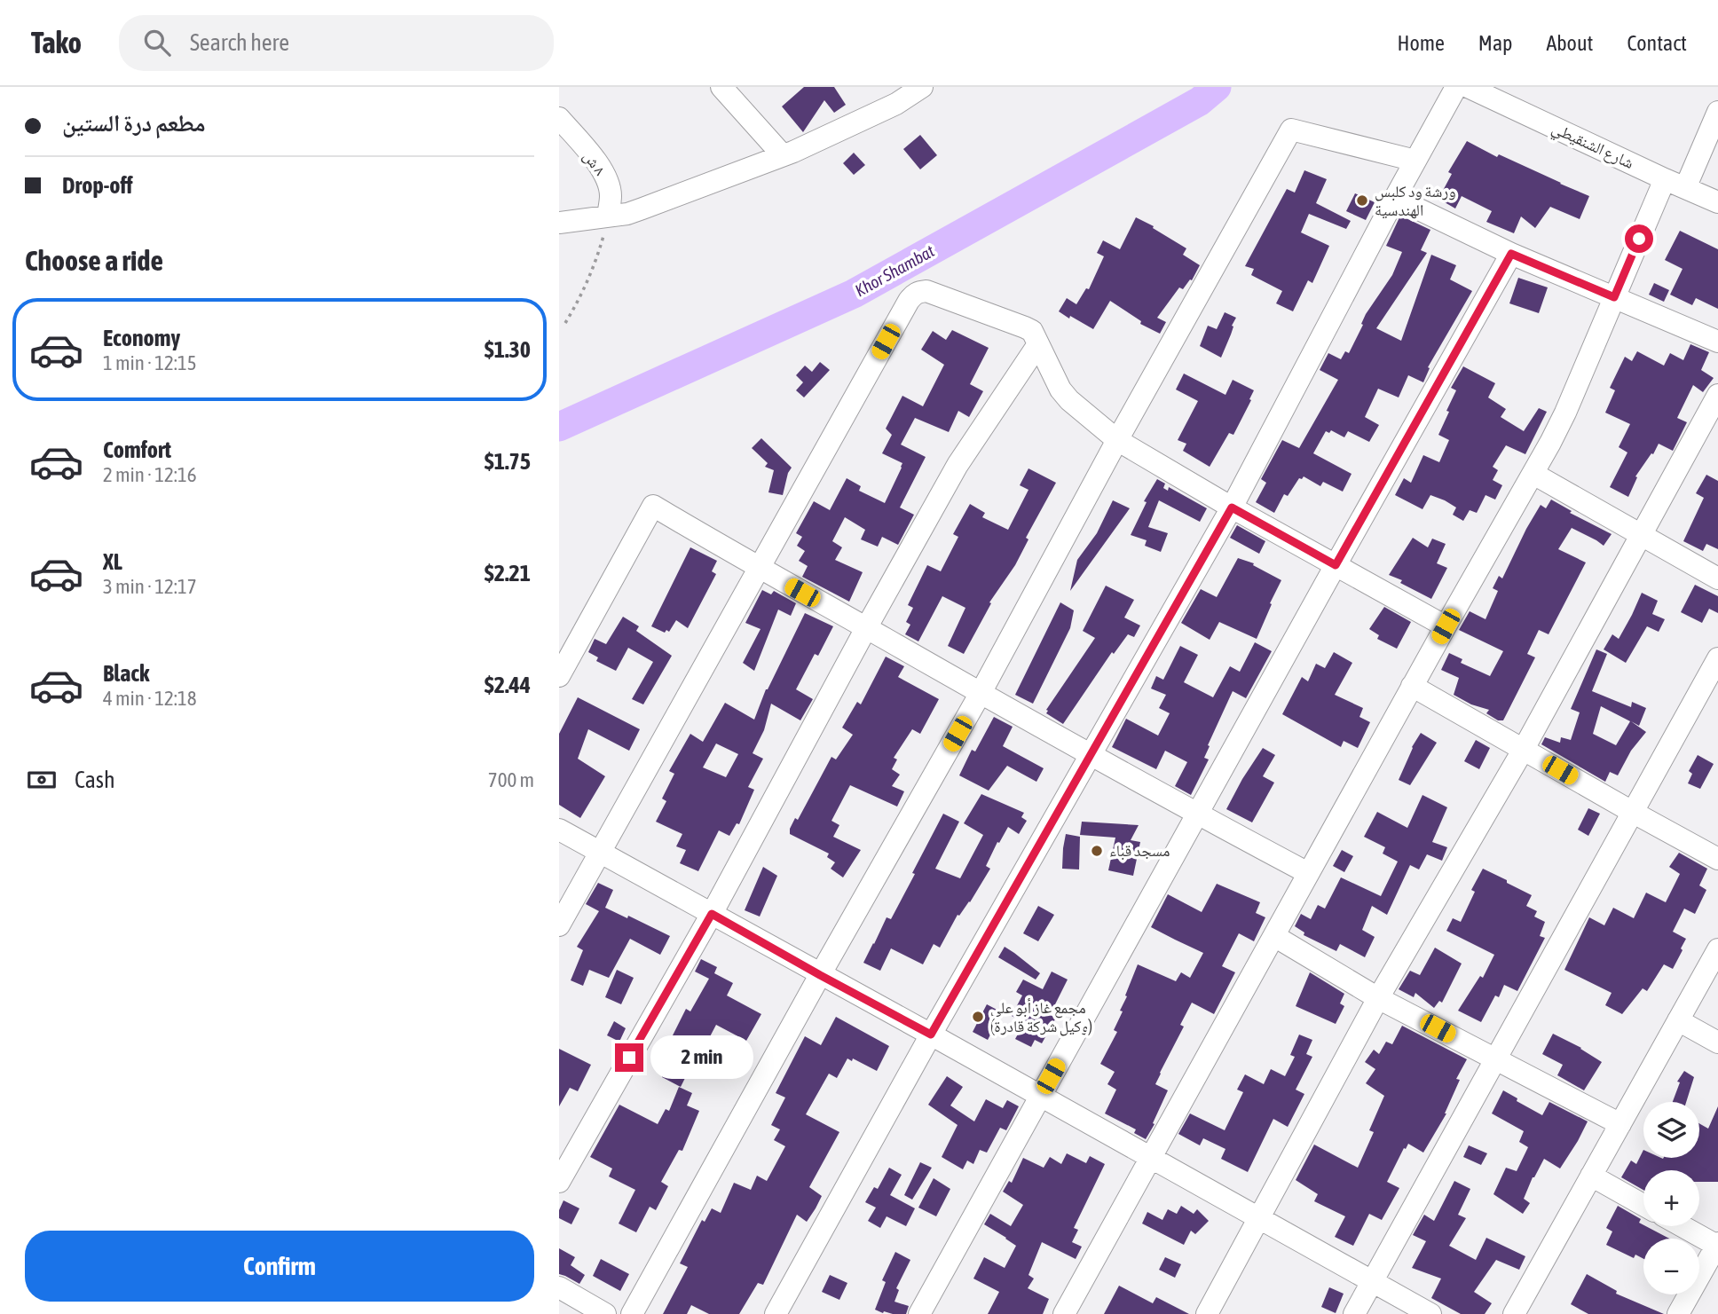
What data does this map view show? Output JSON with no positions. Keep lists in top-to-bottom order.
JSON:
{
  "streets": {
    "street": ["شارع الشنقيطي", "٨ ش"]
  },
  "water": ["Khor Shambat"],
  "places": ["ورشة ود كلبس الهندسية", "مسجد قباء", "مجمع غاز أبو علي (وكيل شركة قادرة)"],
  "page": {
    "header": "Tako",
    "search": "Search here",
    "nav": [
      "Home",
      "Map",
      "About",
      "Contact"
    ],
    "banner": ["مطعم درة الستين", "Drop-off"],
    "heading": "Choose a ride",
    "list": [
      {
        "name": "Economy",
        "note": "1 min · 12:15",
        "value": "$1.30"
      },
      {
        "name": "Comfort",
        "note": "2 min · 12:16",
        "value": "$1.75"
      },
      {
        "name": "XL",
        "note": "3 min · 12:17",
        "value": "$2.21"
      },
      {
        "name": "Black",
        "note": "4 min · 12:18",
        "value": "$2.44"
      }
    ],
    "pay": ["Cash", "700 m"],
    "bubble": "2 min",
    "map_buttons": ["+", "−"],
    "buttons": "Confirm"
  }
}
